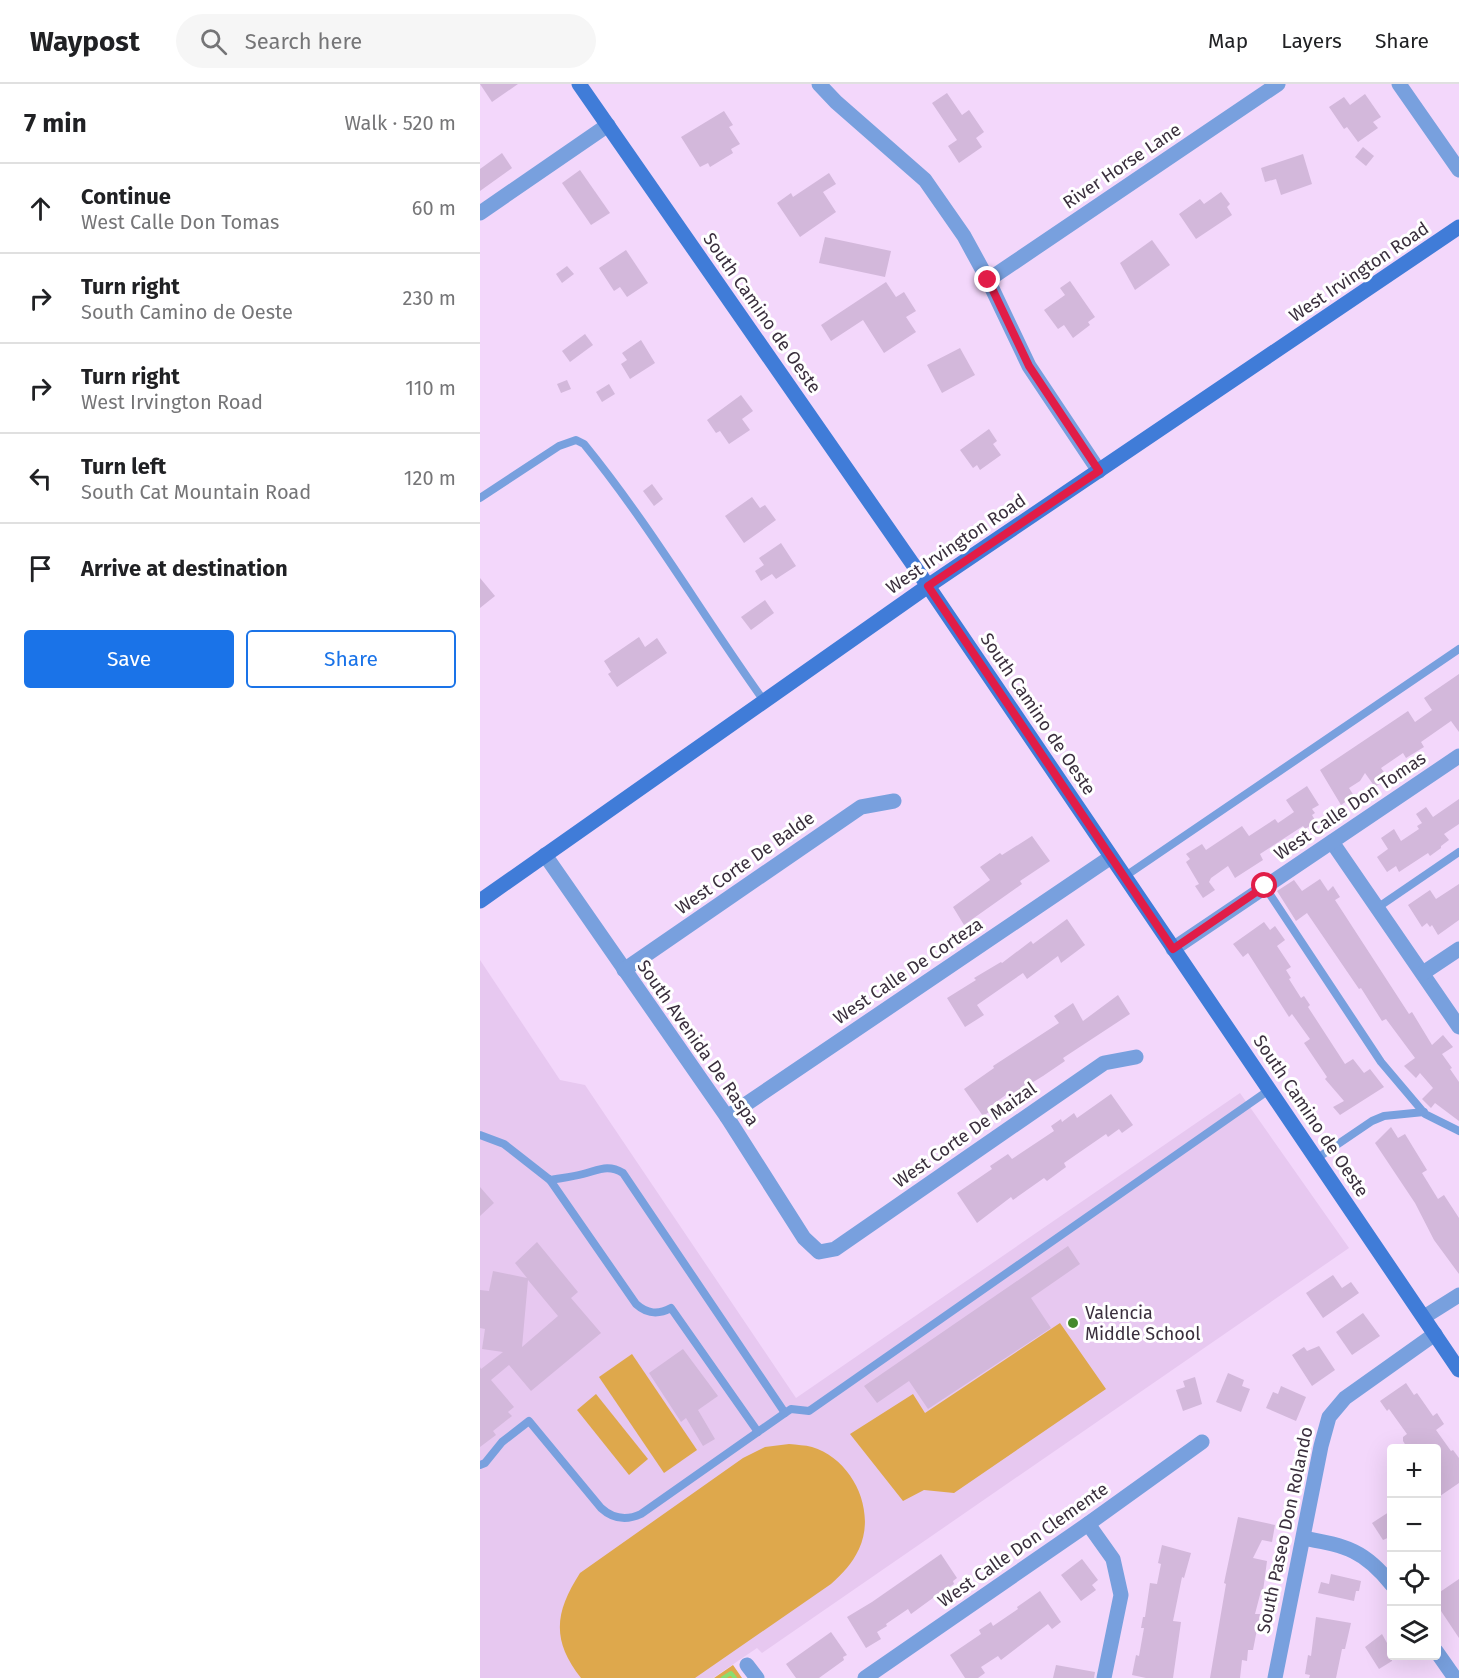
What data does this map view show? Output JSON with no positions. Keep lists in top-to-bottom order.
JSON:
{
  "streets": {
    "street": [
      "River Horse Lane",
      "West Irvington Road",
      "South Camino de Oeste",
      "West Calle Don Tomas",
      "West Corte De Balde",
      "West Calle De Corteza",
      "South Avenida De Raspa",
      "West Corte De Maizal",
      "South Paseo Don Rolando",
      "West Calle Don Clemente"
    ]
  },
  "crossings": [
    ["West Irvington Road", "South Camino de Oeste"],
    ["West Irvington Road", "South Avenida De Raspa"],
    ["South Camino de Oeste", "West Calle Don Tomas"],
    ["South Camino de Oeste", "West Calle De Corteza"],
    ["South Camino de Oeste", "South Paseo Don Rolando"],
    ["West Corte De Balde", "South Avenida De Raspa"],
    ["West Calle De Corteza", "South Avenida De Raspa"],
    ["South Avenida De Raspa", "West Corte De Maizal"]
  ],
  "places": ["Valencia Middle School"],
  "page": {
    "header": "Waypost",
    "search": "Search here",
    "nav": ["Map", "Layers", "Share"],
    "heading": ["7 min", "Walk · 520 m"],
    "list": [
      ["Continue", "West Calle Don Tomas", "60 m"],
      ["Turn right", "South Camino de Oeste", "230 m"],
      ["Turn right", "West Irvington Road", "110 m"],
      ["Turn left", "South Cat Mountain Road", "120 m"],
      "Arrive at destination"
    ],
    "buttons": ["Save", "Share"],
    "map_buttons": ["+", "−"]
  }
}
